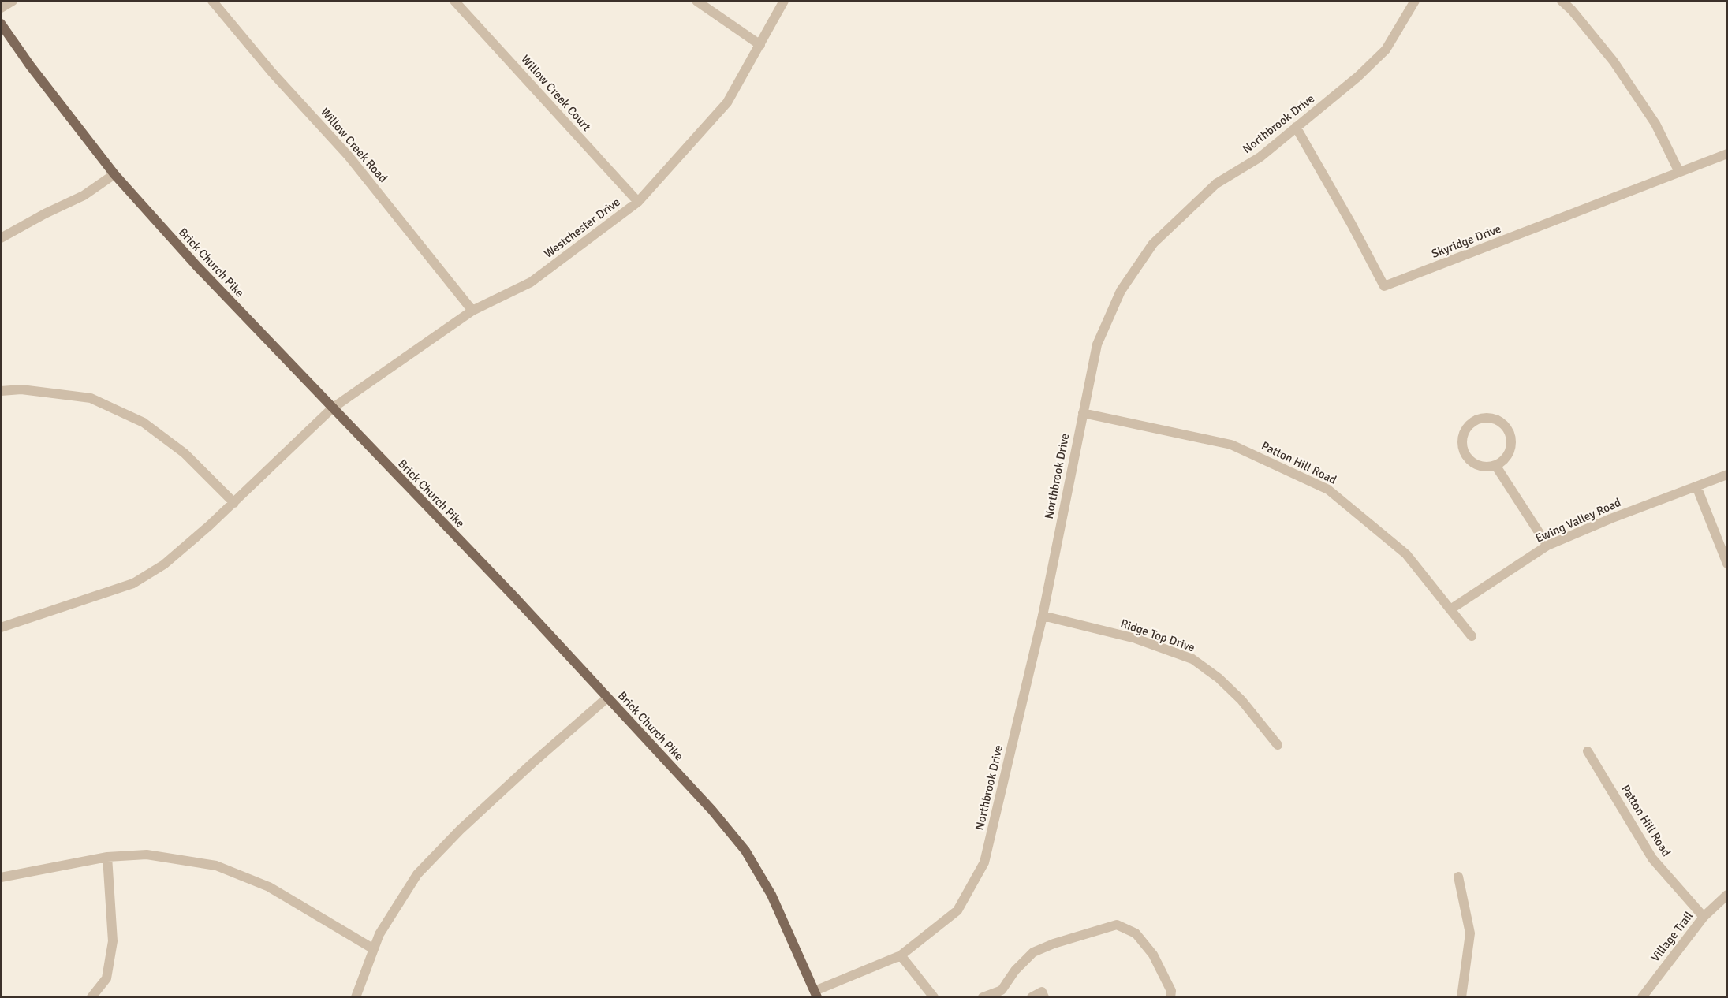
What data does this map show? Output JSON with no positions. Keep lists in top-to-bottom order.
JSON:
{
  "streets": {
    "main road": ["Brick Church Pike"],
    "street": [
      "Willow Creek Court",
      "Northbrook Drive",
      "Willow Creek Road",
      "Westchester Drive",
      "Skyridge Drive",
      "Patton Hill Road",
      "Ewing Valley Road",
      "Ridge Top Drive",
      "Village Trail"
    ]
  },
  "crossings": [
    ["Willow Creek Court", "Westchester Drive"],
    ["Northbrook Drive", "Skyridge Drive"],
    ["Northbrook Drive", "Brick Church Pike"],
    ["Northbrook Drive", "Patton Hill Road"],
    ["Northbrook Drive", "Ridge Top Drive"],
    ["Willow Creek Road", "Westchester Drive"],
    ["Westchester Drive", "Brick Church Pike"],
    ["Patton Hill Road", "Ewing Valley Road"],
    ["Patton Hill Road", "Village Trail"]
  ]
}
